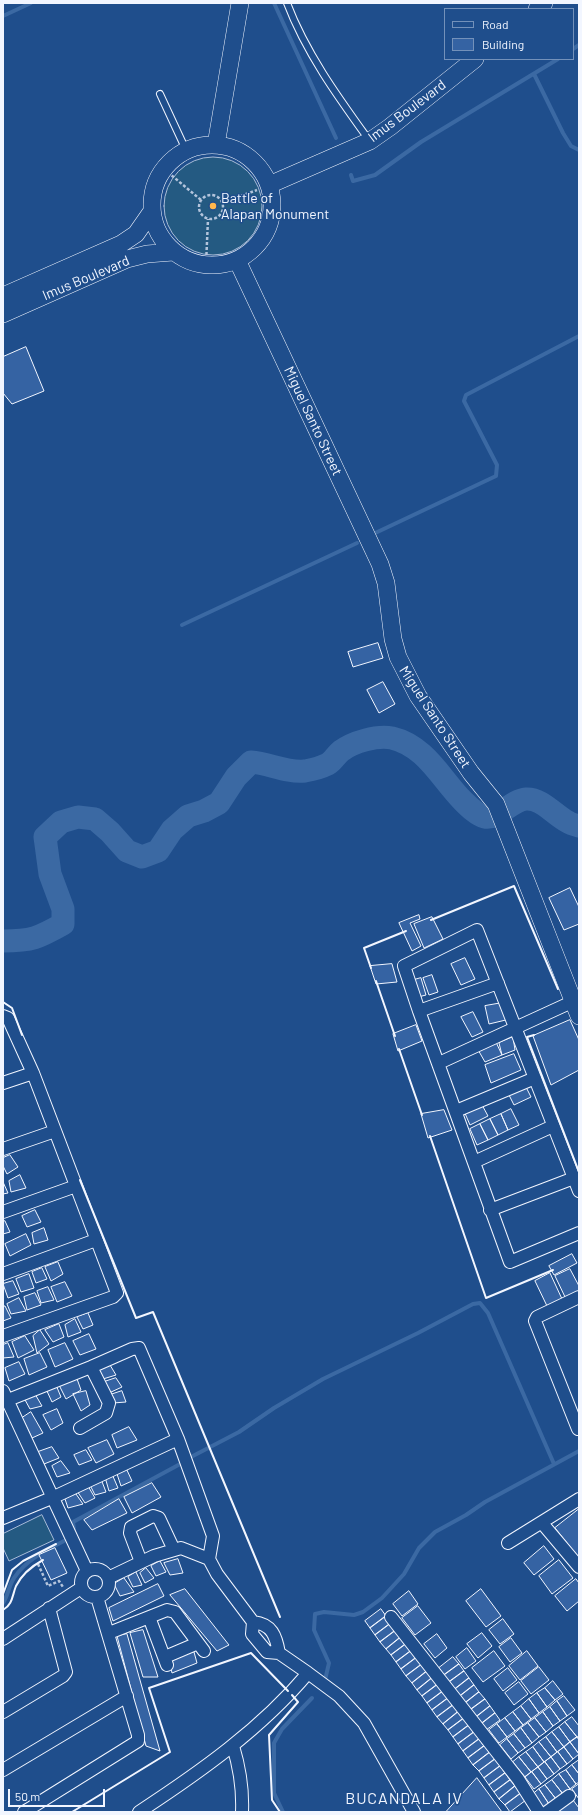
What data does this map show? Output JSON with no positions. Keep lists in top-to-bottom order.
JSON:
{
  "streets": {
    "main road": ["Imus Boulevard", "Miguel Santo Street"]
  },
  "districts": ["BUCANDALA IV"],
  "places": ["Battle of Alapan Monument"],
  "legend": ["Road", "Building"],
  "scale_bar": "50 m"
}
